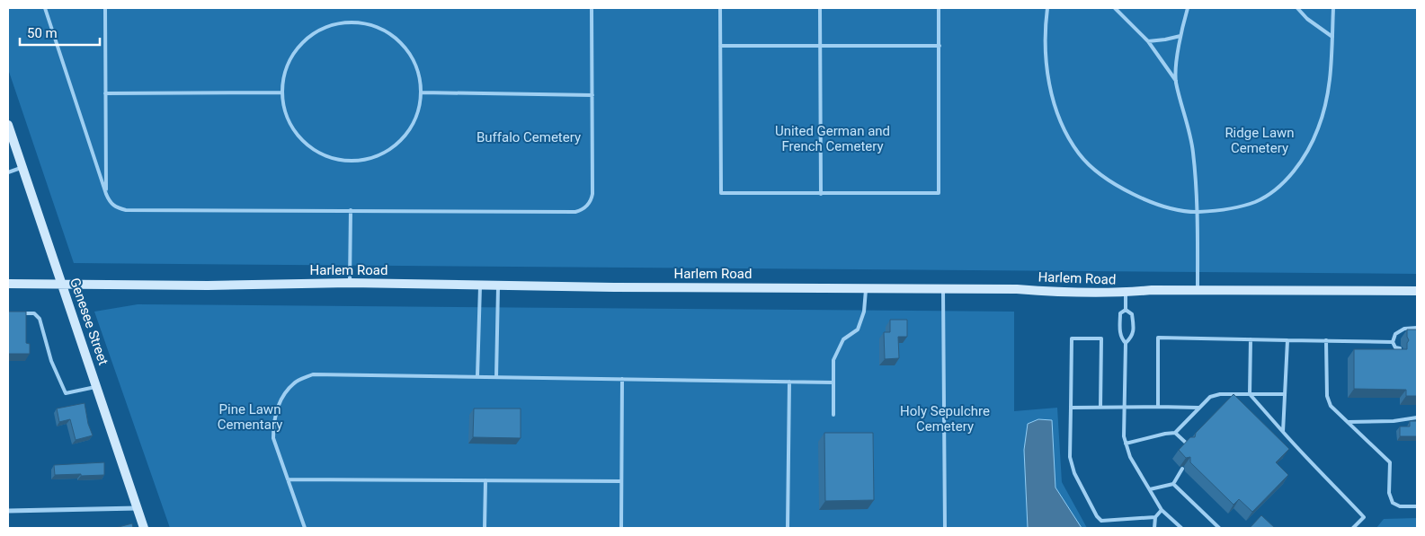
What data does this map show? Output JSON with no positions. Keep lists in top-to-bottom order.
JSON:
{
  "streets": {
    "main road": ["Harlem Road", "Genesee Street"]
  },
  "crossings": [
    ["Harlem Road", "Genesee Street"]
  ],
  "parks": [
    "United German and French Cemetery",
    "Ridge Lawn Cemetery",
    "Buffalo Cemetery",
    "Pine Lawn Cementary",
    "Holy Sepulchre Cemetery"
  ],
  "scale_bar": "50 m"
}
